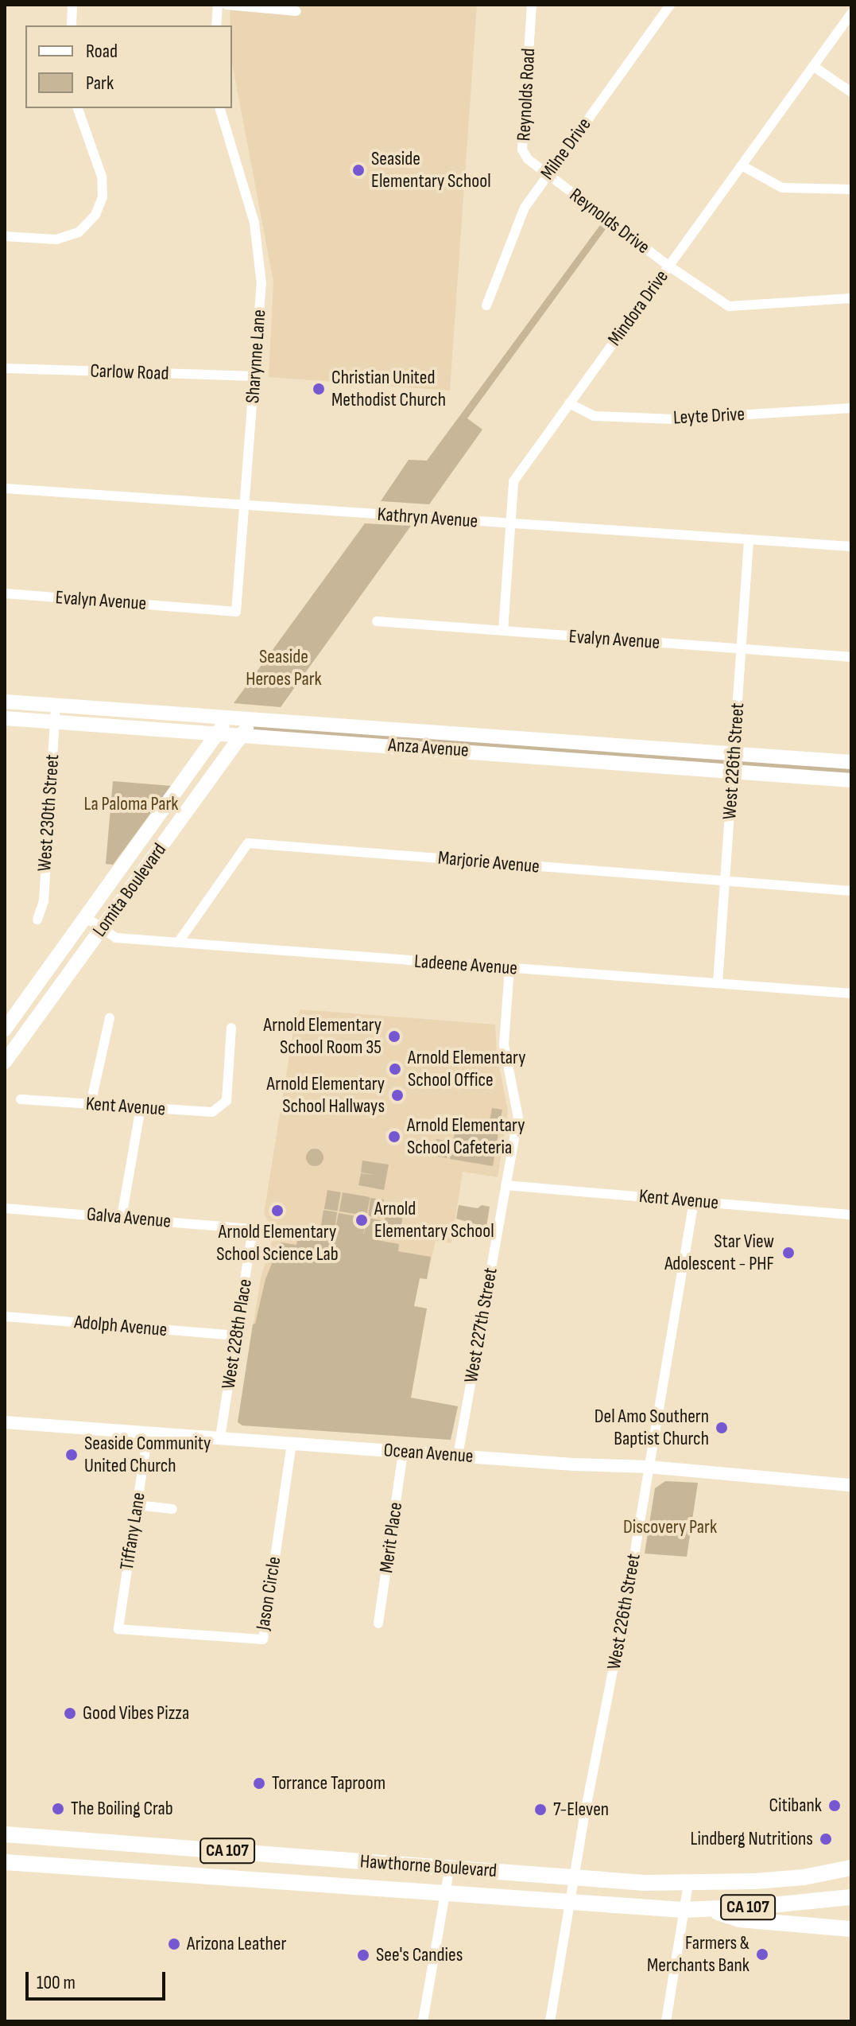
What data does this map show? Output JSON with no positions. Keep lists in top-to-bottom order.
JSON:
{
  "streets": {
    "main road": [
      "Anza Avenue",
      "Lomita Boulevard",
      "CA 107",
      "Hawthorne Boulevard"
    ],
    "street": [
      "Reynolds Road",
      "Milne Drive",
      "Reynolds Drive",
      "Mindora Drive",
      "Sharynne Lane",
      "Carlow Road",
      "Leyte Drive",
      "Kathryn Avenue",
      "Evalyn Avenue",
      "West 226th Street",
      "West 230th Street",
      "Marjorie Avenue",
      "Ladeene Avenue",
      "Kent Avenue",
      "Galva Avenue",
      "West 227th Street",
      "Adolph Avenue",
      "West 228th Place",
      "Ocean Avenue",
      "Tiffany Lane",
      "Merit Place",
      "Jason Circle"
    ]
  },
  "crossings": [
    ["Reynolds Road", "Milne Drive"],
    ["Reynolds Road", "Reynolds Drive"],
    ["Milne Drive", "Reynolds Drive"],
    ["Reynolds Drive", "Mindora Drive"],
    ["Mindora Drive", "Leyte Drive"],
    ["Mindora Drive", "Kathryn Avenue"],
    ["Mindora Drive", "Evalyn Avenue"],
    ["Sharynne Lane", "Carlow Road"],
    ["Sharynne Lane", "Kathryn Avenue"],
    ["Sharynne Lane", "Evalyn Avenue"],
    ["Kathryn Avenue", "West 226th Street"],
    ["Evalyn Avenue", "West 226th Street"],
    ["Anza Avenue", "West 226th Street"],
    ["Anza Avenue", "West 230th Street"],
    ["Anza Avenue", "Lomita Boulevard"],
    ["West 226th Street", "Marjorie Avenue"],
    ["West 226th Street", "Ladeene Avenue"],
    ["West 226th Street", "Kent Avenue"],
    ["West 226th Street", "Ocean Avenue"],
    ["West 226th Street", "Hawthorne Boulevard"],
    ["Marjorie Avenue", "Ladeene Avenue"],
    ["Lomita Boulevard", "Ladeene Avenue"],
    ["Ladeene Avenue", "West 227th Street"],
    ["Kent Avenue", "West 227th Street"],
    ["Galva Avenue", "West 228th Place"],
    ["West 227th Street", "Ocean Avenue"],
    ["Adolph Avenue", "West 228th Place"],
    ["West 228th Place", "Ocean Avenue"],
    ["Ocean Avenue", "Tiffany Lane"],
    ["Ocean Avenue", "Merit Place"],
    ["Ocean Avenue", "Jason Circle"],
    ["Tiffany Lane", "Jason Circle"]
  ],
  "parks": ["Seaside Heroes Park", "La Paloma Park", "Discovery Park"],
  "places": [
    "Seaside Elementary School",
    "Christian United Methodist Church",
    "Arnold Elementary School Room 35",
    "Arnold Elementary School Office",
    "Arnold Elementary School Hallways",
    "Arnold Elementary School Cafeteria",
    "Arnold Elementary School Science Lab",
    "Arnold Elementary School",
    "Star View Adolescent - PHF",
    "Del Amo Southern Baptist Church",
    "Seaside Community United Church",
    "Good Vibes Pizza",
    "Torrance Taproom",
    "Citibank",
    "The Boiling Crab",
    "7-Eleven",
    "Lindberg Nutritions",
    "Arizona Leather",
    "Farmers & Merchants Bank",
    "See's Candies"
  ],
  "legend": ["Road", "Park"],
  "scale_bar": "100 m"
}
